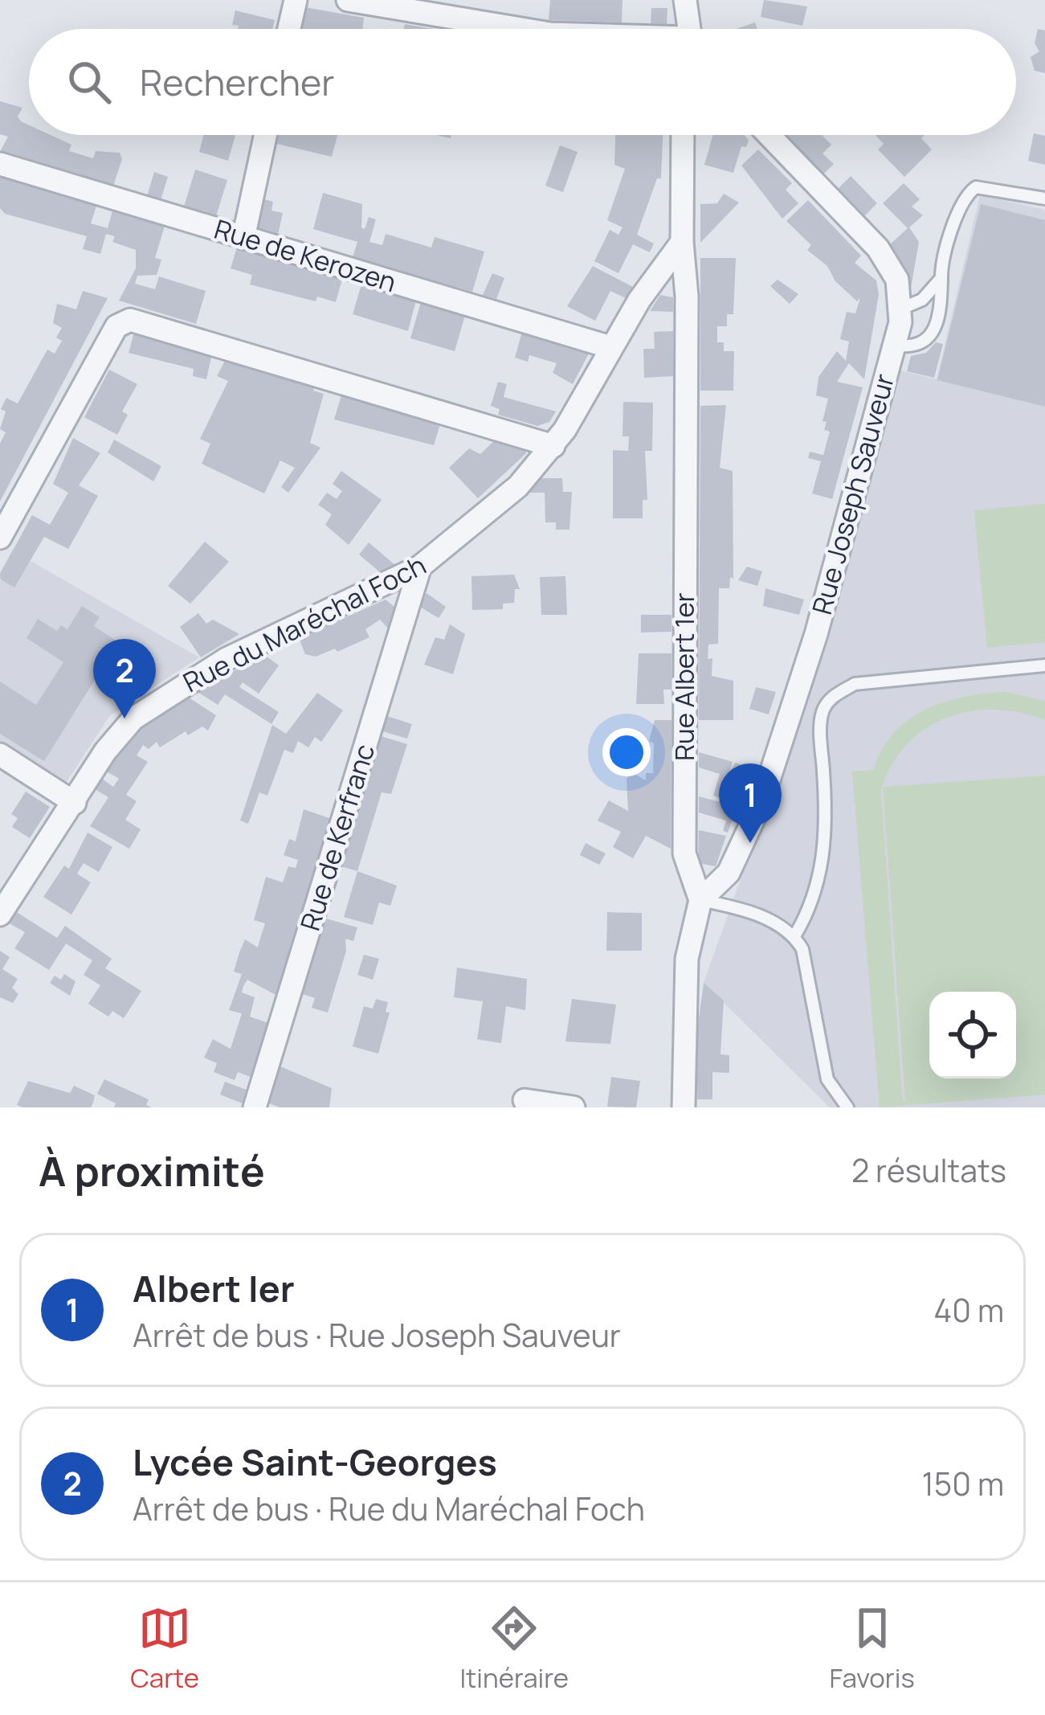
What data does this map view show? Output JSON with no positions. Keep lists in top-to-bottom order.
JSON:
{
  "streets": {
    "street": [
      "Rue de Kerozen",
      "Rue Joseph Sauveur",
      "Rue du Maréchal Foch",
      "Rue Albert 1er",
      "Rue de Kerfranc"
    ]
  },
  "crossings": [
    ["Rue de Kerozen", "Rue du Maréchal Foch"],
    ["Rue Joseph Sauveur", "Rue Albert 1er"],
    ["Rue du Maréchal Foch", "Rue Albert 1er"],
    ["Rue du Maréchal Foch", "Rue de Kerfranc"]
  ],
  "page": {
    "search": "Rechercher",
    "pins": ["2", "1"],
    "heading": ["À proximité", "2 résultats"],
    "list": [
      {
        "mark": "1",
        "name": "Albert Ier",
        "note": "Arrêt de bus · Rue Joseph Sauveur",
        "value": "40 m"
      },
      {
        "mark": "2",
        "name": "Lycée Saint-Georges",
        "note": "Arrêt de bus · Rue du Maréchal Foch",
        "value": "150 m"
      }
    ],
    "nav": ["Carte", "Itinéraire", "Favoris"]
  }
}
